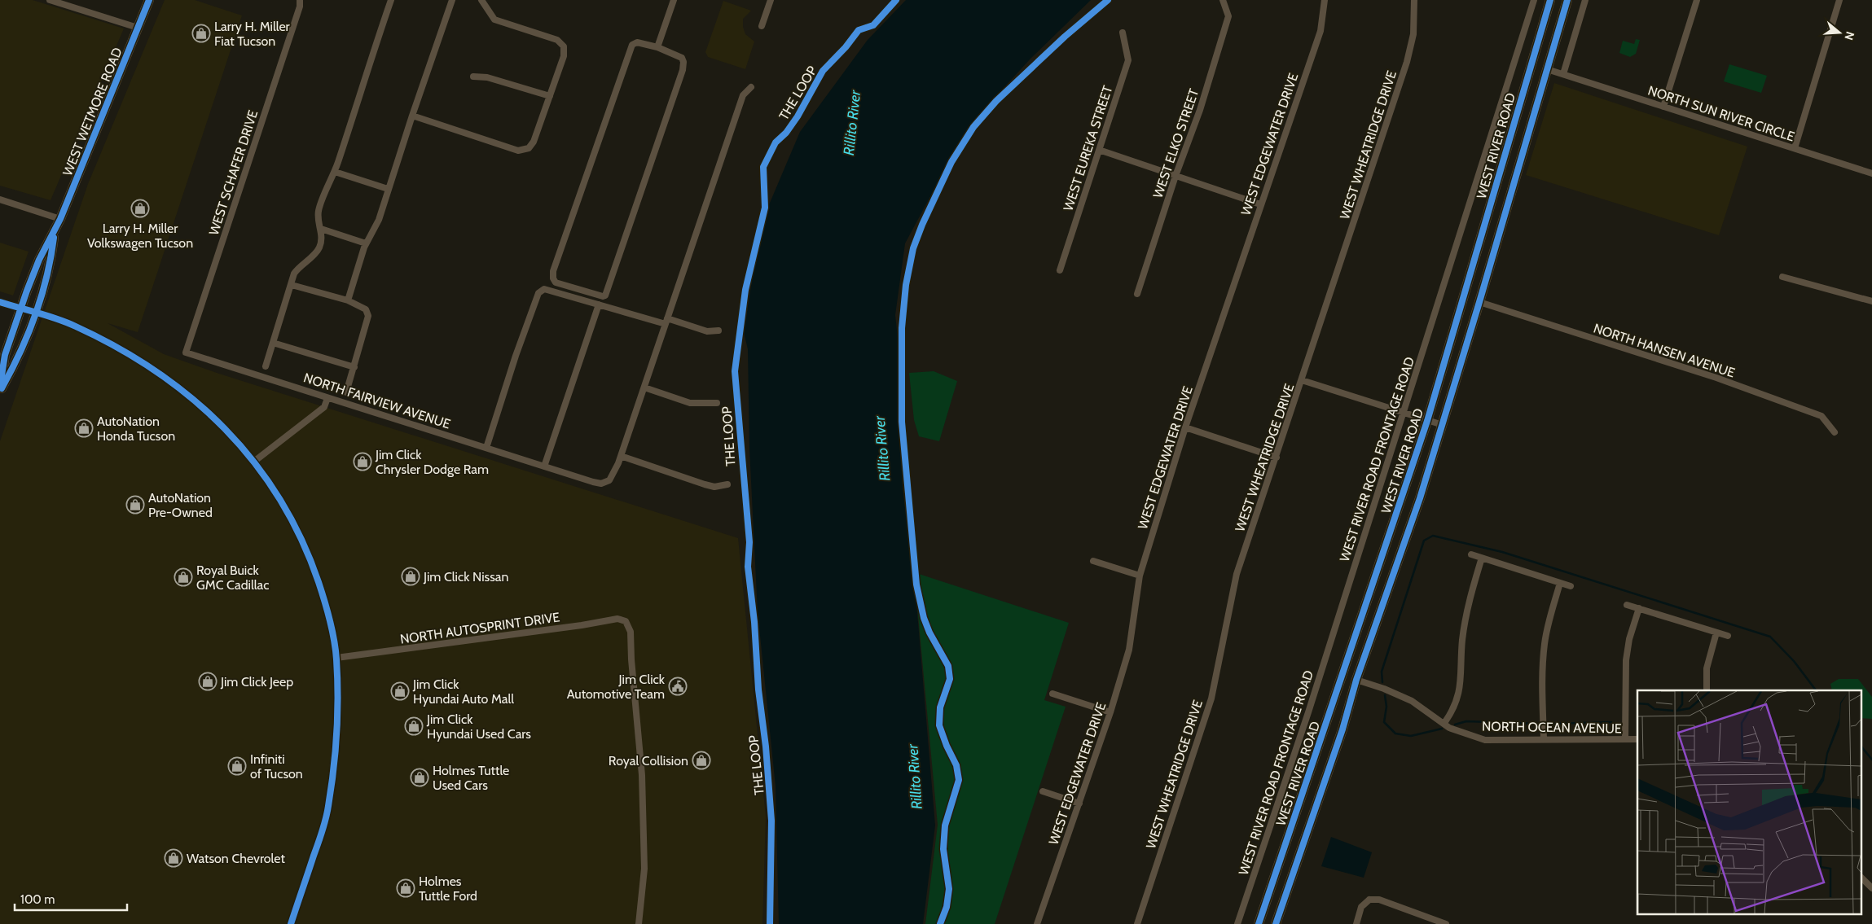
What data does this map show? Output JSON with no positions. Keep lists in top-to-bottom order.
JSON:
{
  "streets": {
    "main road": ["WEST WETMORE ROAD", "WEST RIVER ROAD"],
    "street": [
      "NORTH SUN RIVER CIRCLE",
      "WEST ELKO STREET",
      "WEST EDGEWATER DRIVE",
      "WEST WHEATRIDGE DRIVE",
      "WEST EUREKA STREET",
      "WEST SCHAFER DRIVE",
      "NORTH HANSEN AVENUE",
      "NORTH FAIRVIEW AVENUE",
      "WEST RIVER ROAD FRONTAGE ROAD",
      "NORTH AUTOSPRINT DRIVE",
      "NORTH OCEAN AVENUE"
    ],
    "cycle path": ["THE LOOP"]
  },
  "crossings": [
    ["NORTH SUN RIVER CIRCLE", "WEST RIVER ROAD"],
    ["WEST RIVER ROAD", "NORTH HANSEN AVENUE"],
    ["WEST RIVER ROAD", "NORTH OCEAN AVENUE"],
    ["WEST SCHAFER DRIVE", "NORTH FAIRVIEW AVENUE"]
  ],
  "water": ["Rillito River"],
  "places": {
    "shop": [
      "Larry H. Miller Fiat Tucson",
      "Larry H. Miller Volkswagen Tucson",
      "AutoNation Honda Tucson",
      "Jim Click Chrysler Dodge Ram",
      "AutoNation Pre-Owned",
      "Jim Click Nissan",
      "Royal Buick GMC Cadillac",
      "Jim Click Jeep",
      "Jim Click Hyundai Auto Mall",
      "Jim Click Hyundai Used Cars",
      "Royal Collision",
      "Infiniti of Tucson",
      "Holmes Tuttle Used Cars",
      "Watson Chevrolet",
      "Holmes Tuttle Ford"
    ],
    "public building": ["Jim Click Automotive Team"]
  },
  "scale_bar": "100 m",
  "north": "right"
}
